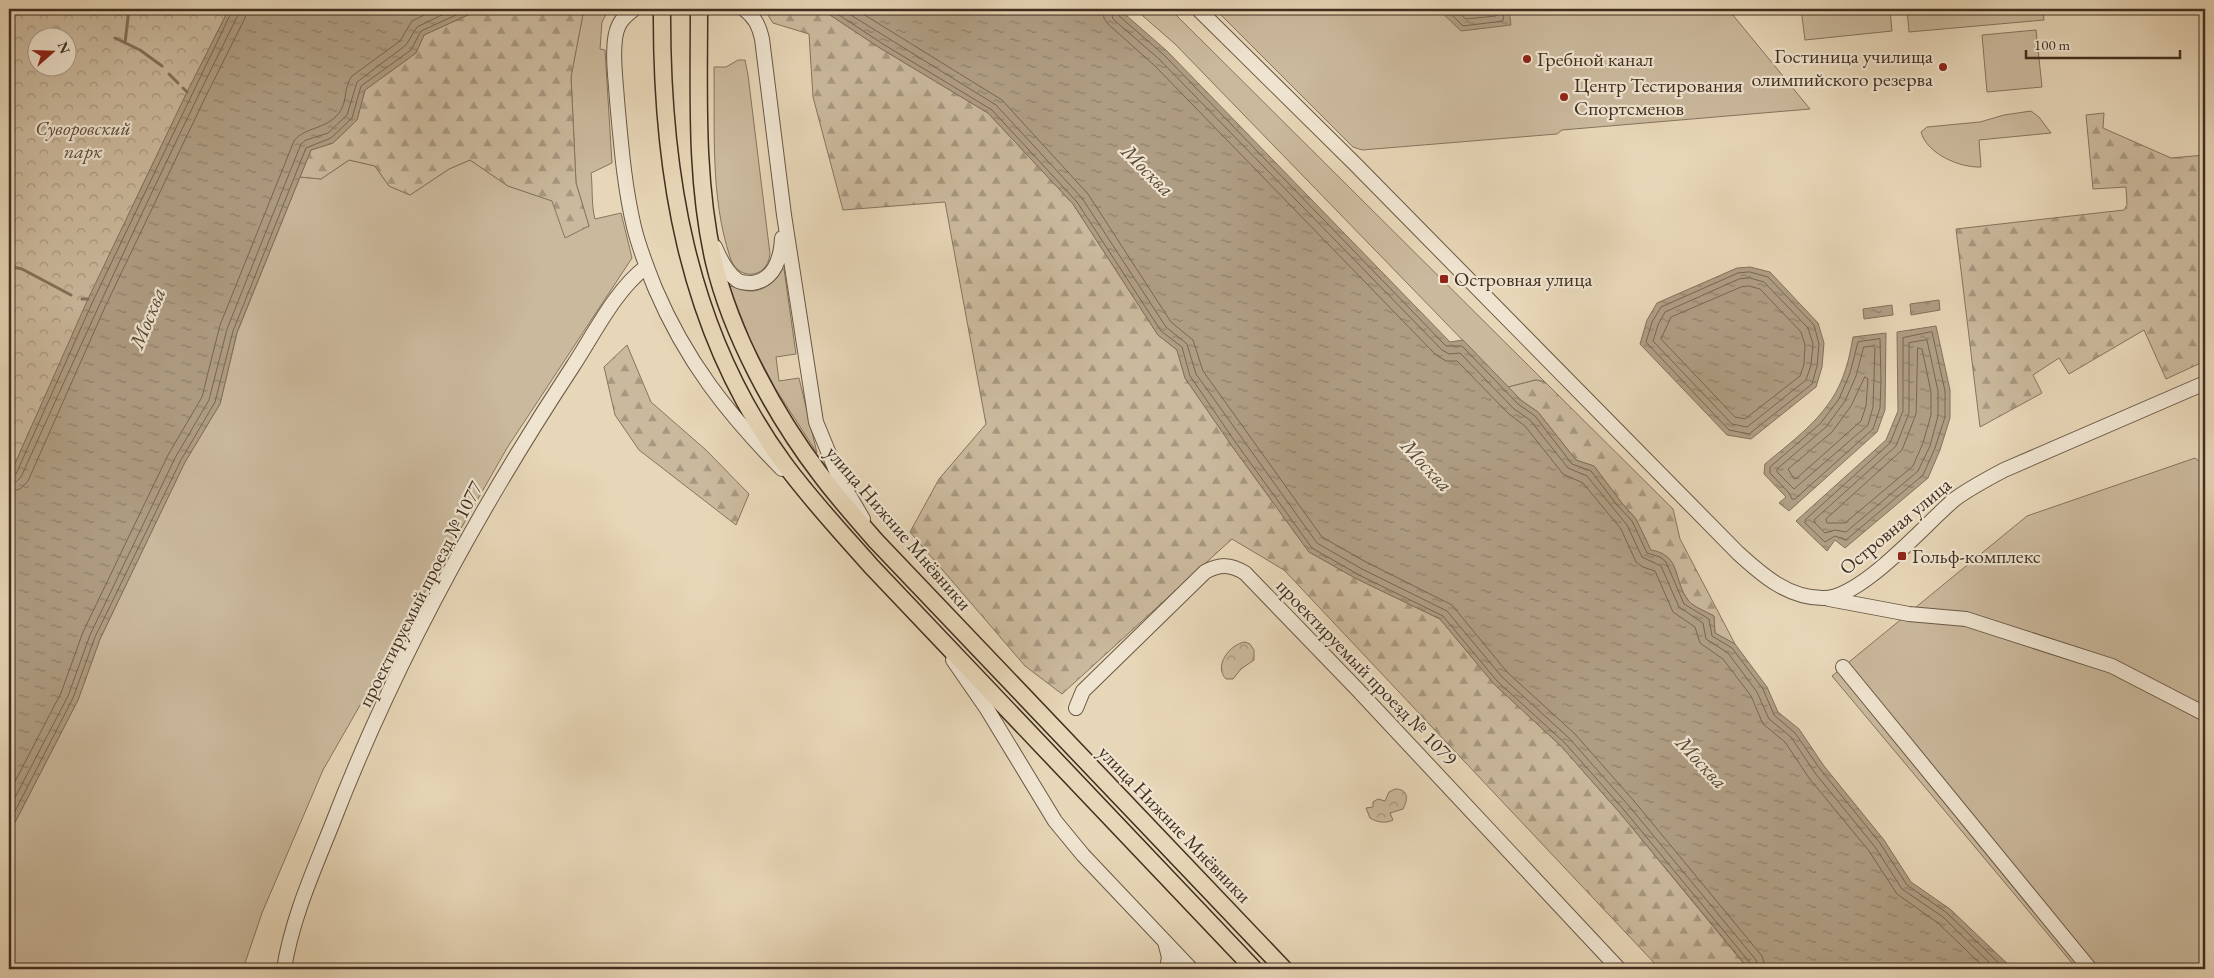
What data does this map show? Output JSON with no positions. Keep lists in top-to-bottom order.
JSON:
{
  "streets": {
    "main road": ["улица Нижние Мнёвники"],
    "street": ["Островная улица", "проектируемый проезд № 1077", "проектируемый проезд № 1079"]
  },
  "water": ["Москва"],
  "parks": ["Суворовский парк"],
  "places": {
    "other": ["Гребной канал", "Гостиница училища олимпийского резерва", "Центр Тестирования Спортсменов"],
    "transit": ["Островная улица", "Гольф-комплекс"]
  },
  "scale_bar": "100 m",
  "north": "right"
}
